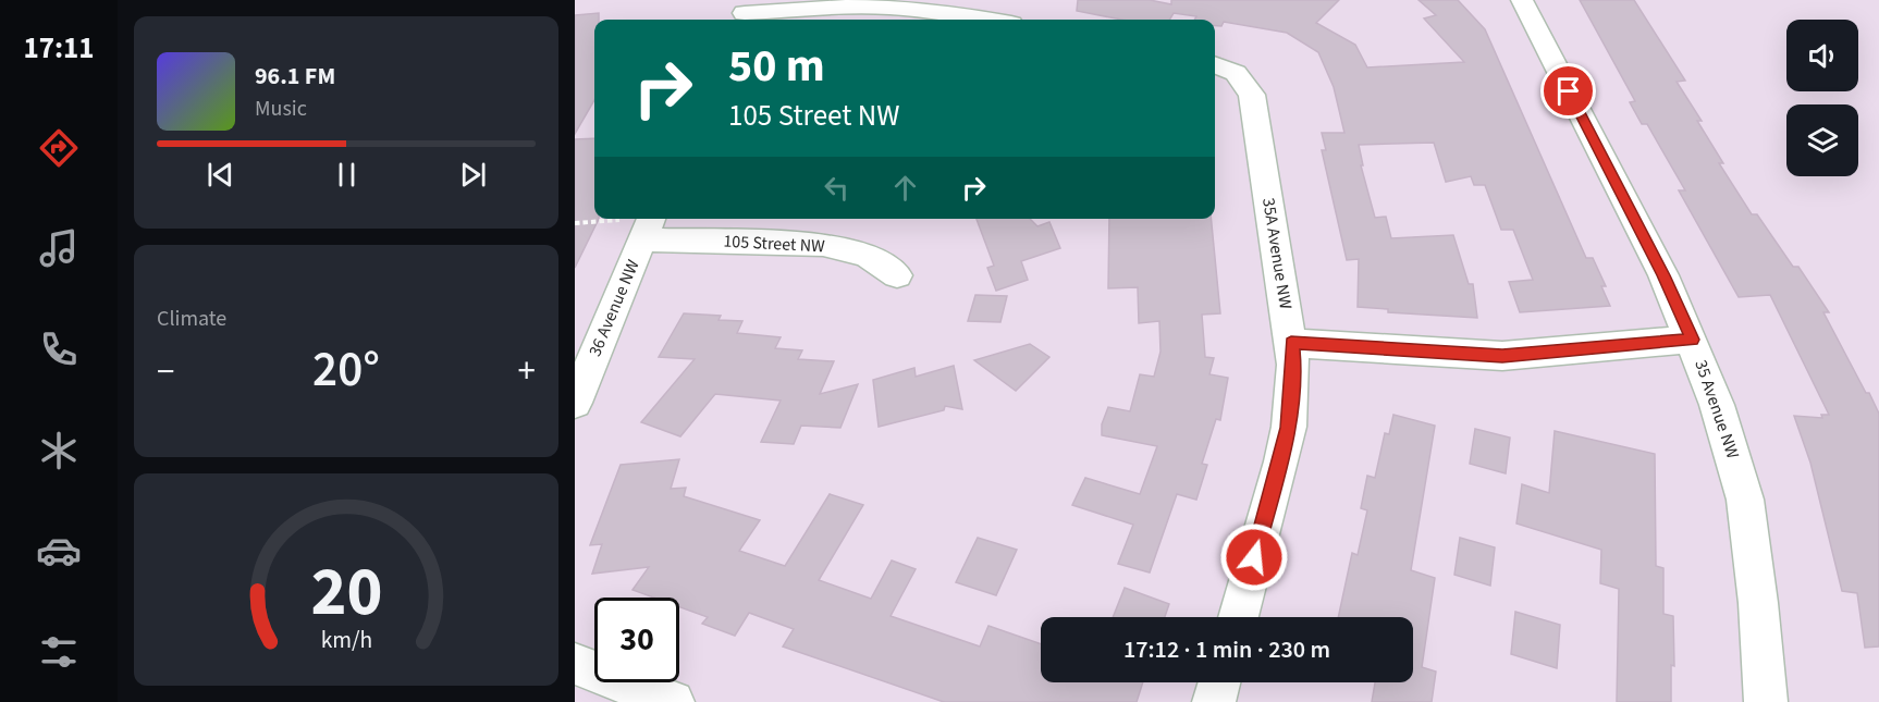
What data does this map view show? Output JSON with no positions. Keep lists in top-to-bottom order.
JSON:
{
  "streets": {
    "street": [
      "105 Street NW",
      "35A Avenue NW",
      "36 Avenue NW",
      "35 Avenue NW"
    ]
  },
  "crossings": [
    ["105 Street NW", "36 Avenue NW"]
  ],
  "page": {
    "tabs": "17:11",
    "turn": ["50 m", "105 Street NW"],
    "song": ["96.1 FM", "Music"],
    "tile": "Climate",
    "heat": ["−", "20°", "+"],
    "limit": "30",
    "trip": "17:12 · 1 min · 230 m",
    "gauge": ["20", "km/h"]
  }
}
